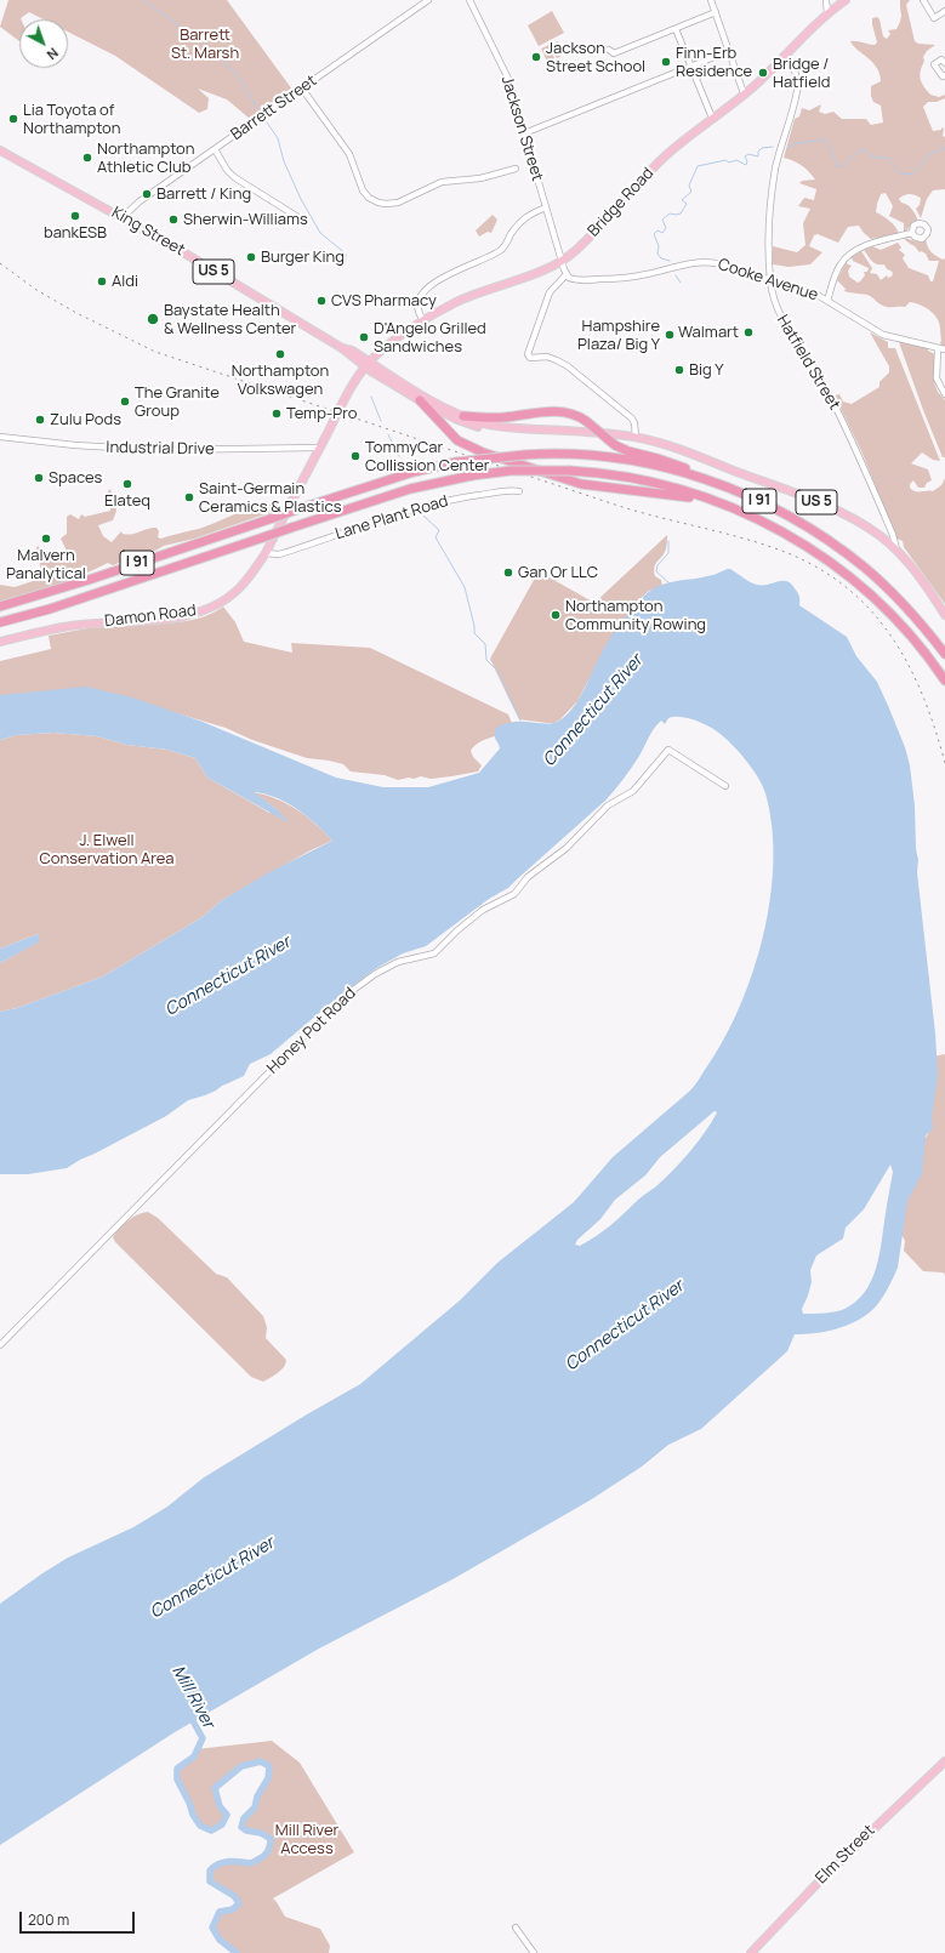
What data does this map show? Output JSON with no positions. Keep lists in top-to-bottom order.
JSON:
{
  "streets": {
    "highway": ["I 91"],
    "main road": [
      "Bridge Road",
      "King Street",
      "US 5",
      "Damon Road",
      "Elm Street"
    ],
    "street": [
      "Barrett Street",
      "Jackson Street",
      "Cooke Avenue",
      "Hatfield Street",
      "Industrial Drive",
      "Lane Plant Road",
      "Honey Pot Road"
    ]
  },
  "crossings": [
    ["Barrett Street", "King Street"],
    ["Jackson Street", "Bridge Road"],
    ["Bridge Road", "King Street"],
    ["Bridge Road", "US 5"],
    ["Bridge Road", "Hatfield Street"],
    ["Bridge Road", "Damon Road"],
    ["King Street", "US 5"],
    ["King Street", "Damon Road"],
    ["US 5", "Hatfield Street"],
    ["US 5", "Damon Road"],
    ["Cooke Avenue", "Hatfield Street"],
    ["Industrial Drive", "Damon Road"],
    ["Lane Plant Road", "Damon Road"]
  ],
  "water": ["Connecticut River", "Mill River"],
  "parks": ["Barrett St. Marsh", "J. Elwell Conservation Area", "Mill River Access"],
  "places": [
    "Jackson Street School",
    "Finn-Erb Residence",
    "Bridge / Hatfield",
    "Lia Toyota of Northampton",
    "Northampton Athletic Club",
    "Barrett / King",
    "bankESB",
    "Sherwin-Williams",
    "Burger King",
    "Aldi",
    "CVS Pharmacy",
    "Baystate Health & Wellness Center",
    "Walmart",
    "Hampshire Plaza/ Big Y",
    "D'Angelo Grilled Sandwiches",
    "Northampton Volkswagen",
    "Big Y",
    "The Granite Group",
    "Temp-Pro",
    "Zulu Pods",
    "TommyCar Collission Center",
    "Spaces",
    "Elateq",
    "Saint-Germain Ceramics & Plastics",
    "Malvern Panalytical",
    "Gan Or LLC",
    "Northampton Community Rowing"
  ],
  "scale_bar": "200 m",
  "north": "bottom right"
}
